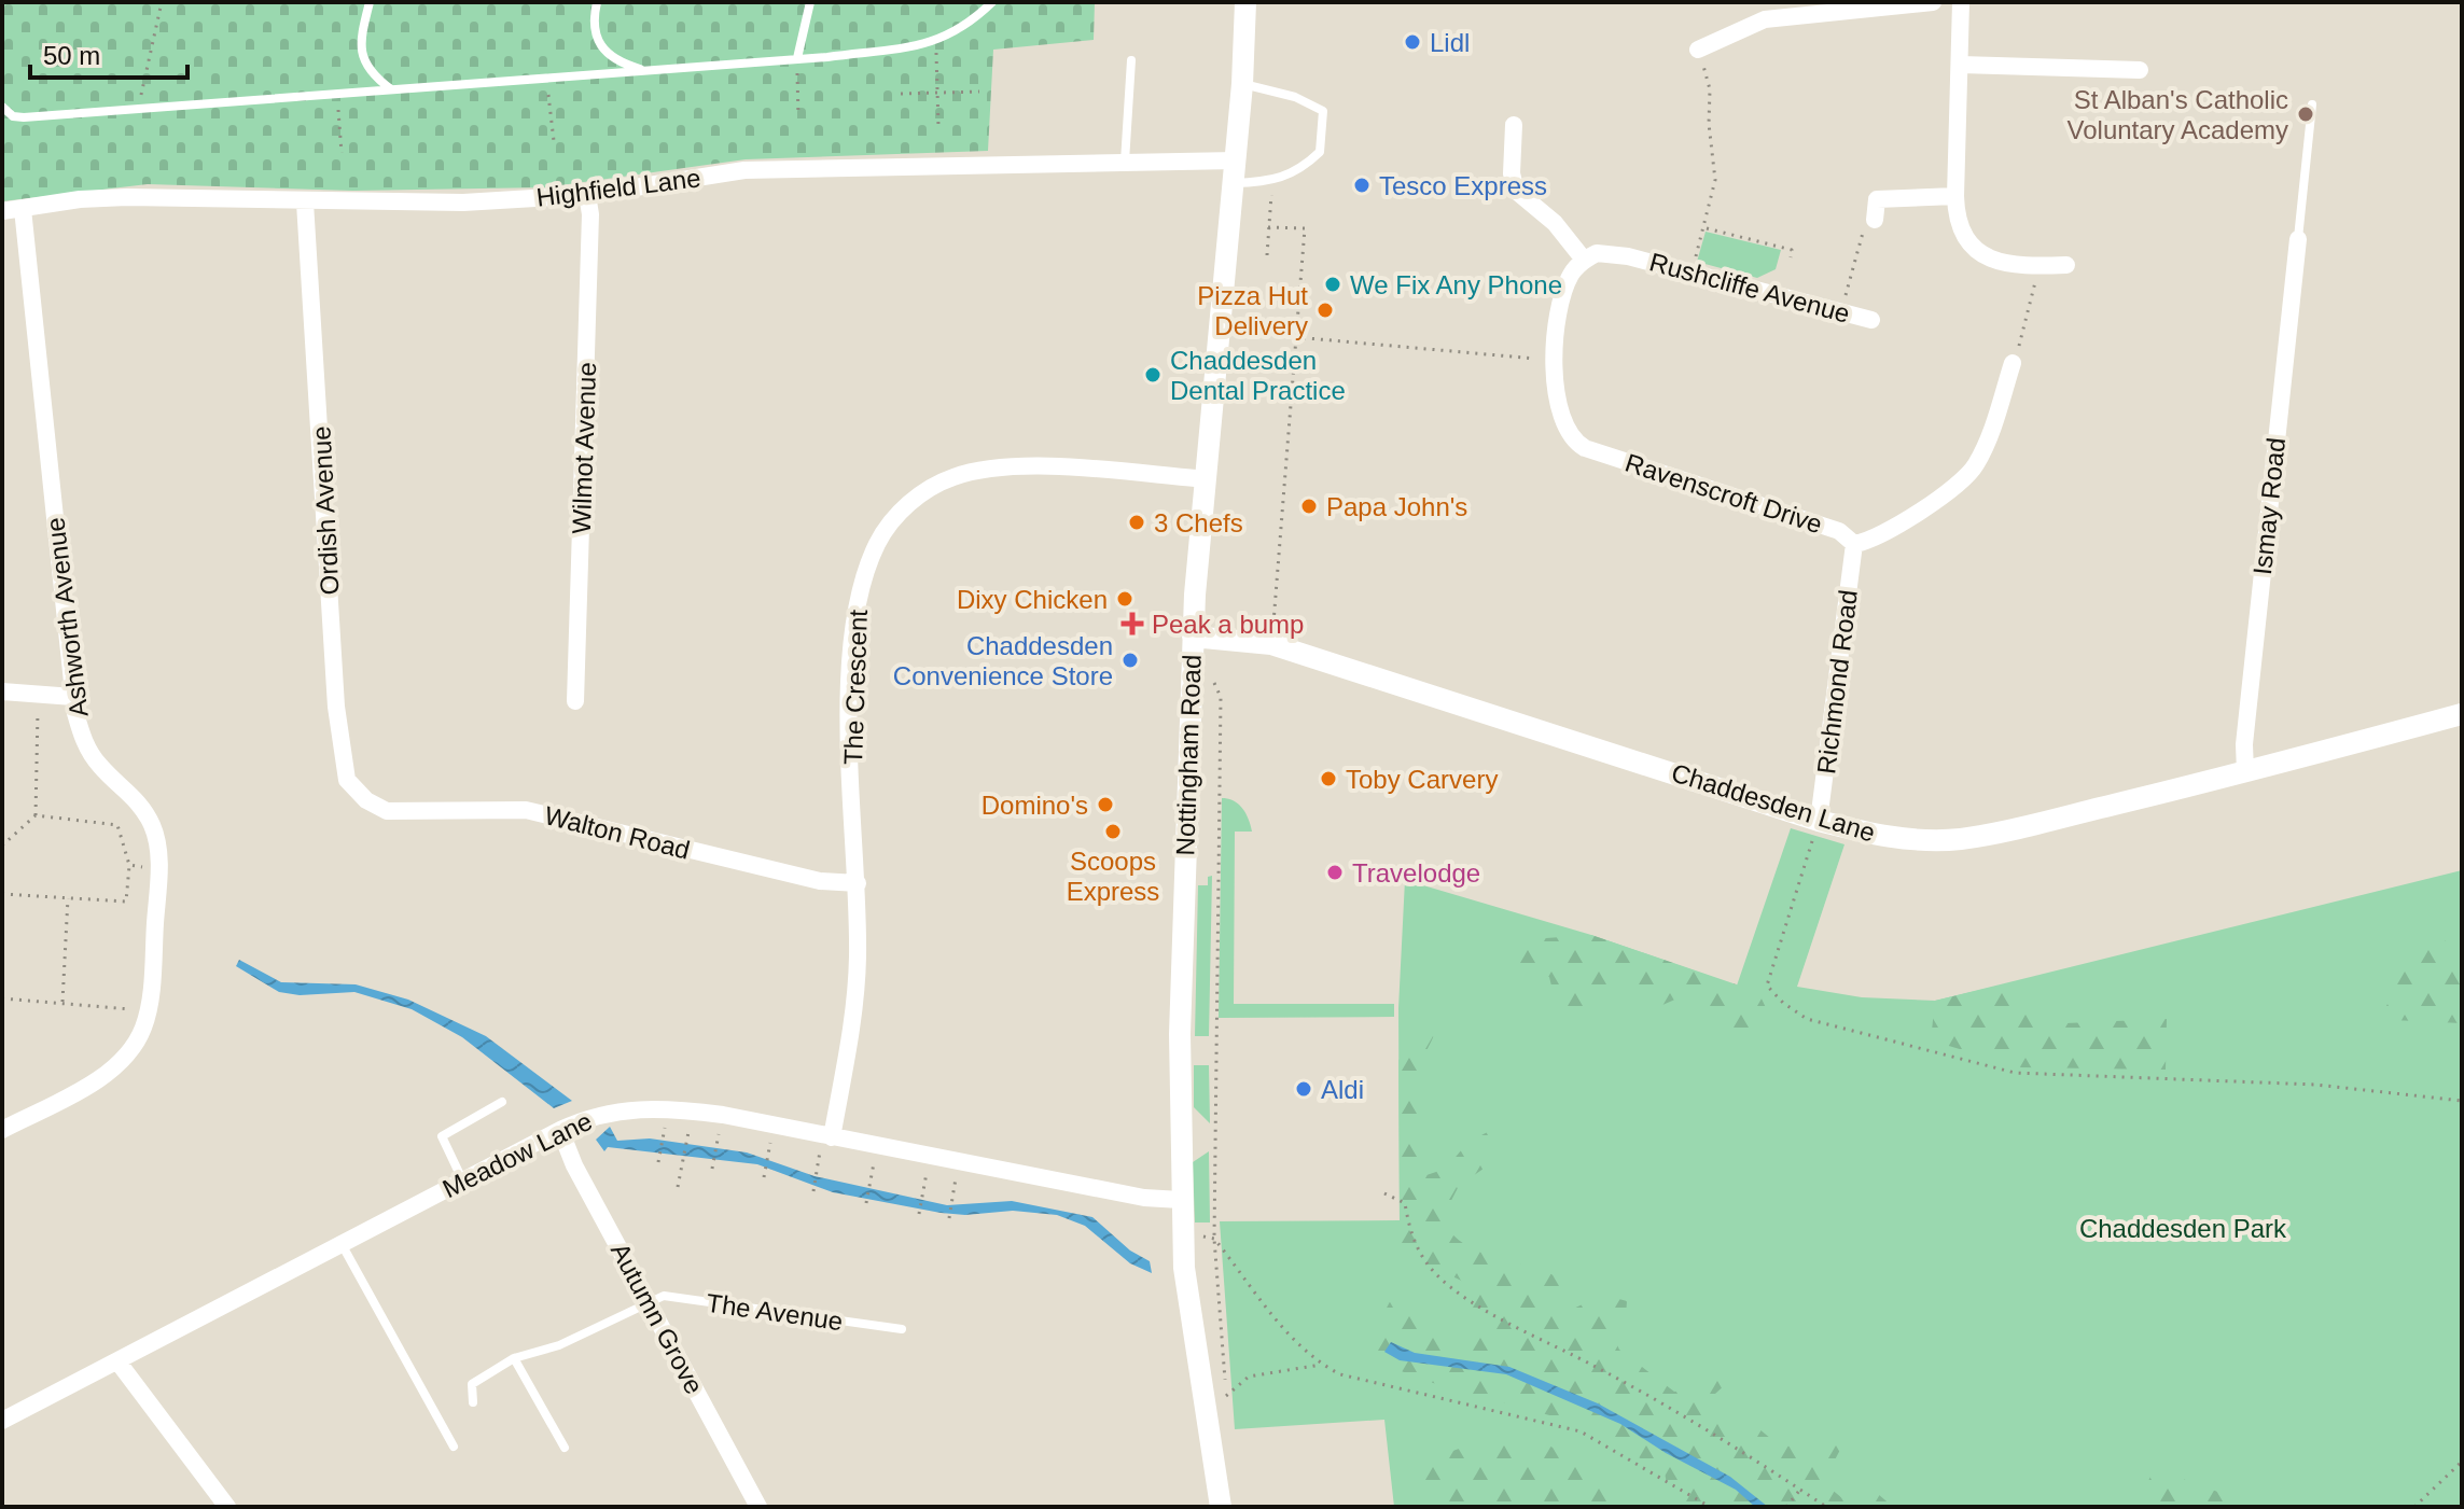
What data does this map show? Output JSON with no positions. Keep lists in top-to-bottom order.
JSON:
{
  "streets": {
    "street": [
      "Highfield Lane",
      "Rushcliffe Avenue",
      "Wilmot Avenue",
      "Ravenscroft Drive",
      "Ismay Road",
      "Ordish Avenue",
      "Ashworth Avenue",
      "Richmond Road",
      "The Crescent",
      "Nottingham Road",
      "Chaddesden Lane",
      "Walton Road",
      "Meadow Lane",
      "Autumn Grove"
    ],
    "lane": ["The Avenue"]
  },
  "crossings": [
    ["Highfield Lane", "Wilmot Avenue"],
    ["Highfield Lane", "Ordish Avenue"],
    ["Highfield Lane", "Ashworth Avenue"],
    ["Highfield Lane", "Nottingham Road"],
    ["Rushcliffe Avenue", "Ravenscroft Drive"],
    ["Ravenscroft Drive", "Richmond Road"],
    ["Ismay Road", "Chaddesden Lane"],
    ["Ordish Avenue", "Walton Road"],
    ["Richmond Road", "Chaddesden Lane"],
    ["The Crescent", "Nottingham Road"],
    ["The Crescent", "Walton Road"],
    ["The Crescent", "Meadow Lane"],
    ["Nottingham Road", "Chaddesden Lane"],
    ["Nottingham Road", "Meadow Lane"],
    ["Meadow Lane", "Autumn Grove"],
    ["The Avenue", "Autumn Grove"]
  ],
  "parks": ["Chaddesden Park"],
  "places": {
    "other": [
      "Lidl",
      "St Alban's Catholic Voluntary Academy",
      "Tesco Express",
      "We Fix Any Phone",
      "Pizza Hut Delivery",
      "Chaddesden Dental Practice",
      "Papa John's",
      "3 Chefs",
      "Dixy Chicken",
      "Chaddesden Convenience Store",
      "Toby Carvery",
      "Domino's",
      "Scoops Express",
      "Travelodge",
      "Aldi"
    ],
    "health": ["Peak a bump"]
  },
  "scale_bar": "50 m"
}
